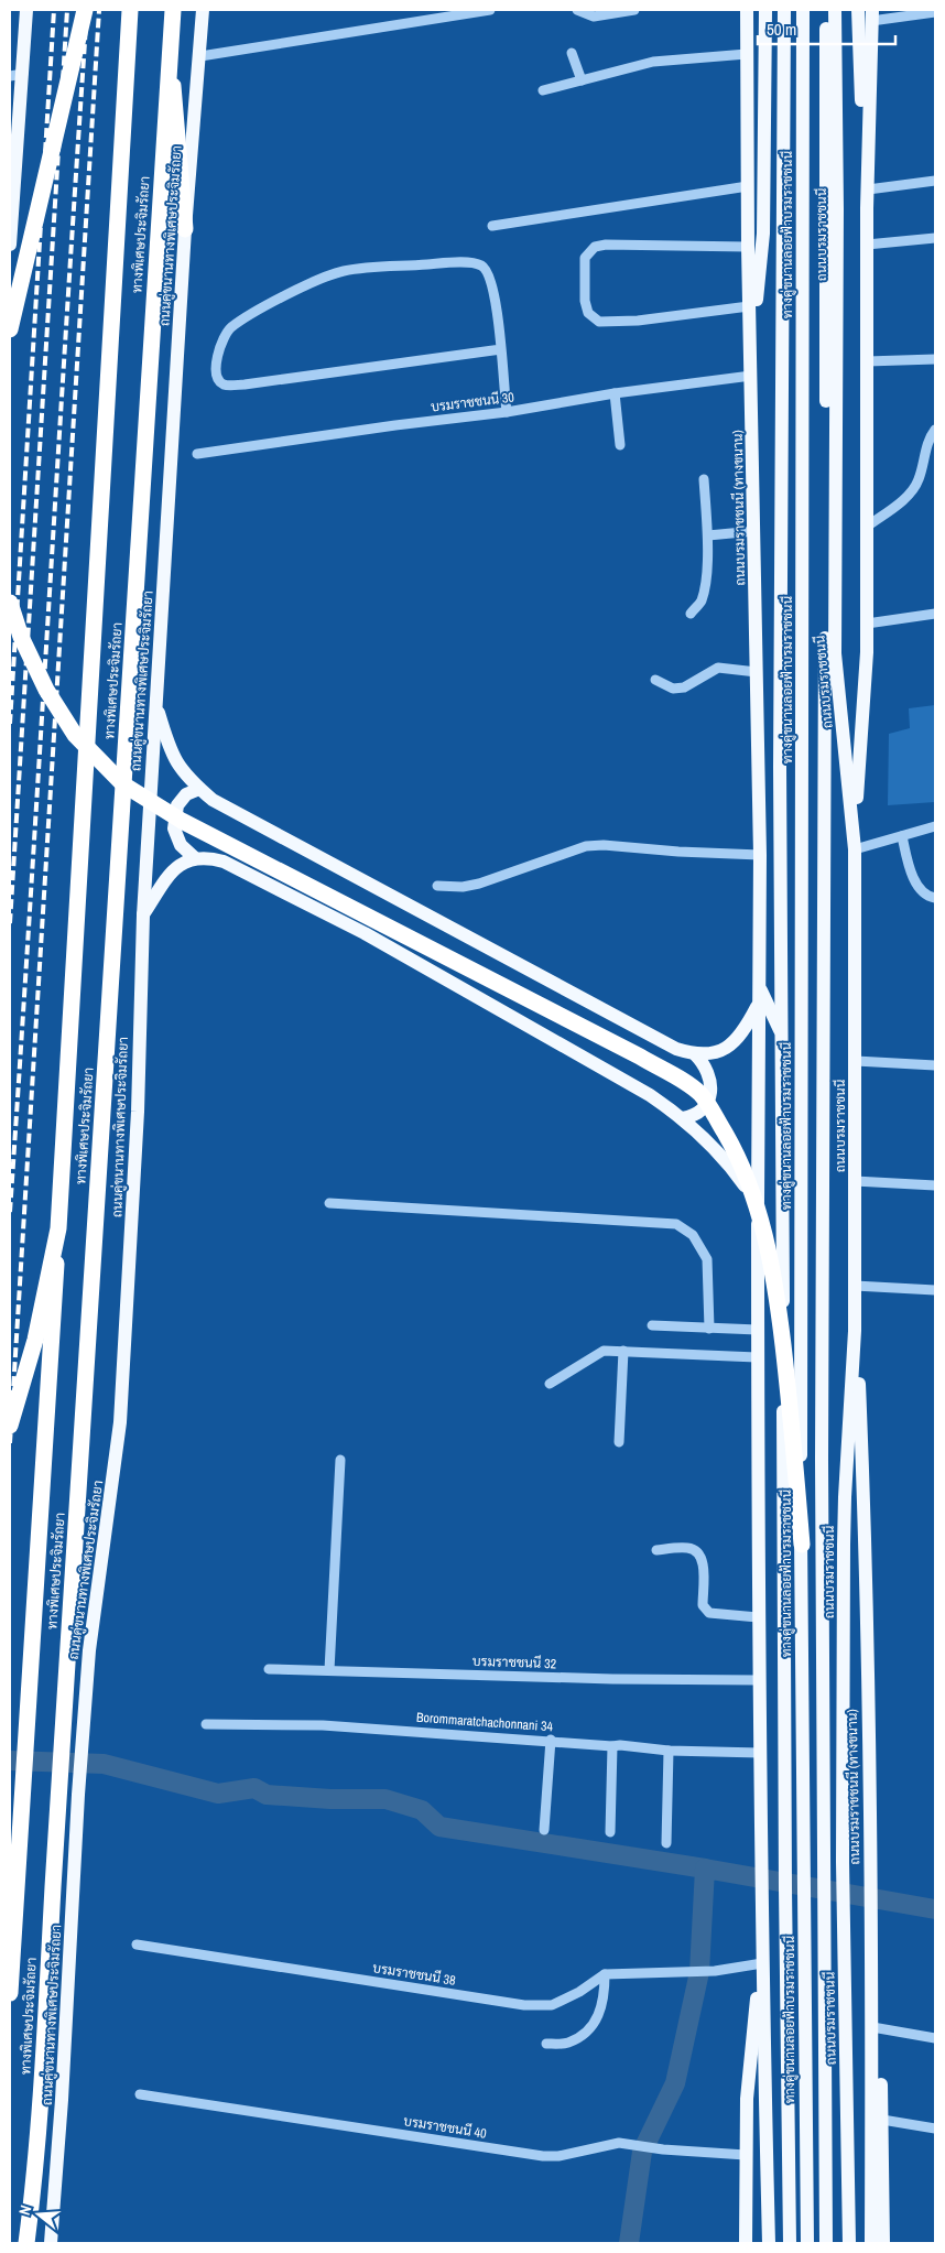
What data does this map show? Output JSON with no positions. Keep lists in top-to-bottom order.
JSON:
{
  "streets": {
    "highway": ["ทางพิเศษประจิมรัถยา"],
    "main road": [
      "ทางคู่ขนานลอยฟ้าบรมราชชนนี",
      "ถนนบรมราชชนนี",
      "ถนนคู่ขนานทางพิเศษประจิมรัถยา",
      "ถนนบรมราชชนนี (ทางขนาน)"
    ],
    "street": [
      "บรมราชชนนี 30",
      "บรมราชชนนี 32",
      "Borommaratchachonnani 34",
      "บรมราชชนนี 38",
      "บรมราชชนนี 40"
    ]
  },
  "crossings": [
    ["ถนนบรมราชชนนี", "ถนนบรมราชชนนี (ทางขนาน)"],
    ["บรมราชชนนี 30", "ถนนบรมราชชนนี (ทางขนาน)"]
  ],
  "scale_bar": "50 m",
  "north": "left"
}
